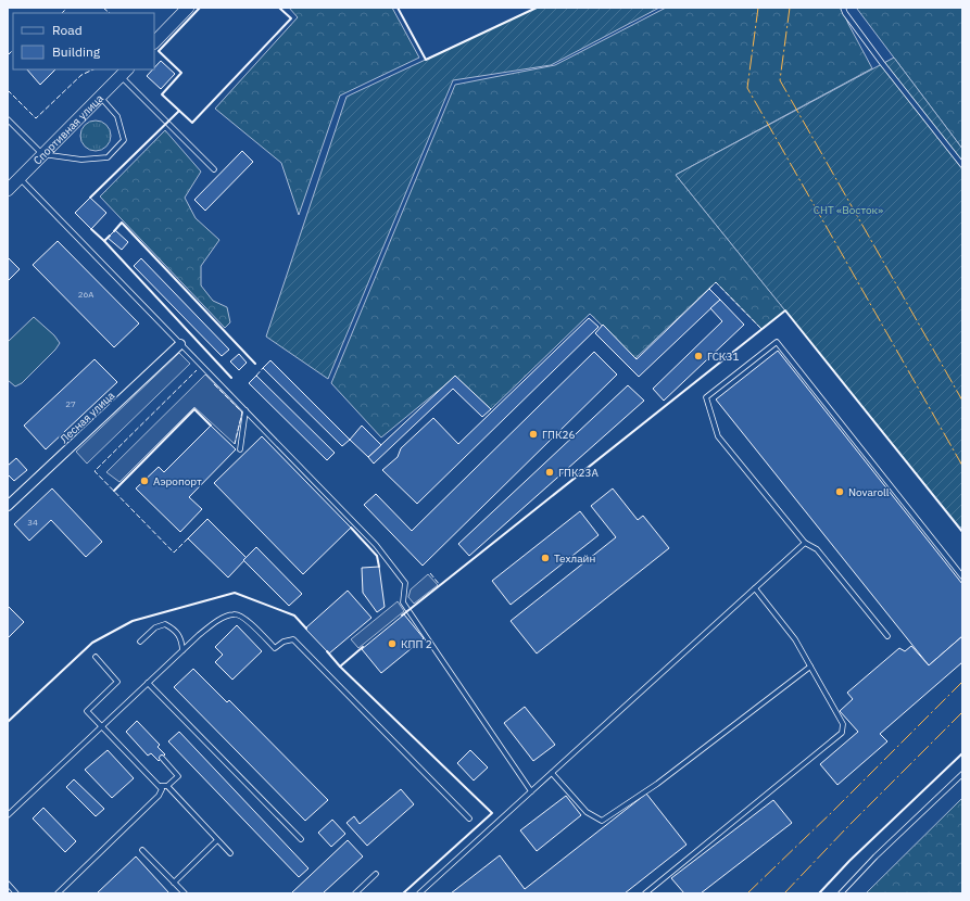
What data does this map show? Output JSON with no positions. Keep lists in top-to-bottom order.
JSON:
{
  "streets": {
    "street": ["Спортивная улица", "Лесная улица"]
  },
  "parks": ["СНТ «Восток»"],
  "places": [
    "ГСК31",
    "ГПК26",
    "ГПК23А",
    "Аэропорт",
    "Novaroll",
    "Техлайн",
    "КПП 2"
  ],
  "house_numbers": ["26А", "27", "34"],
  "legend": ["Road", "Building"]
}
